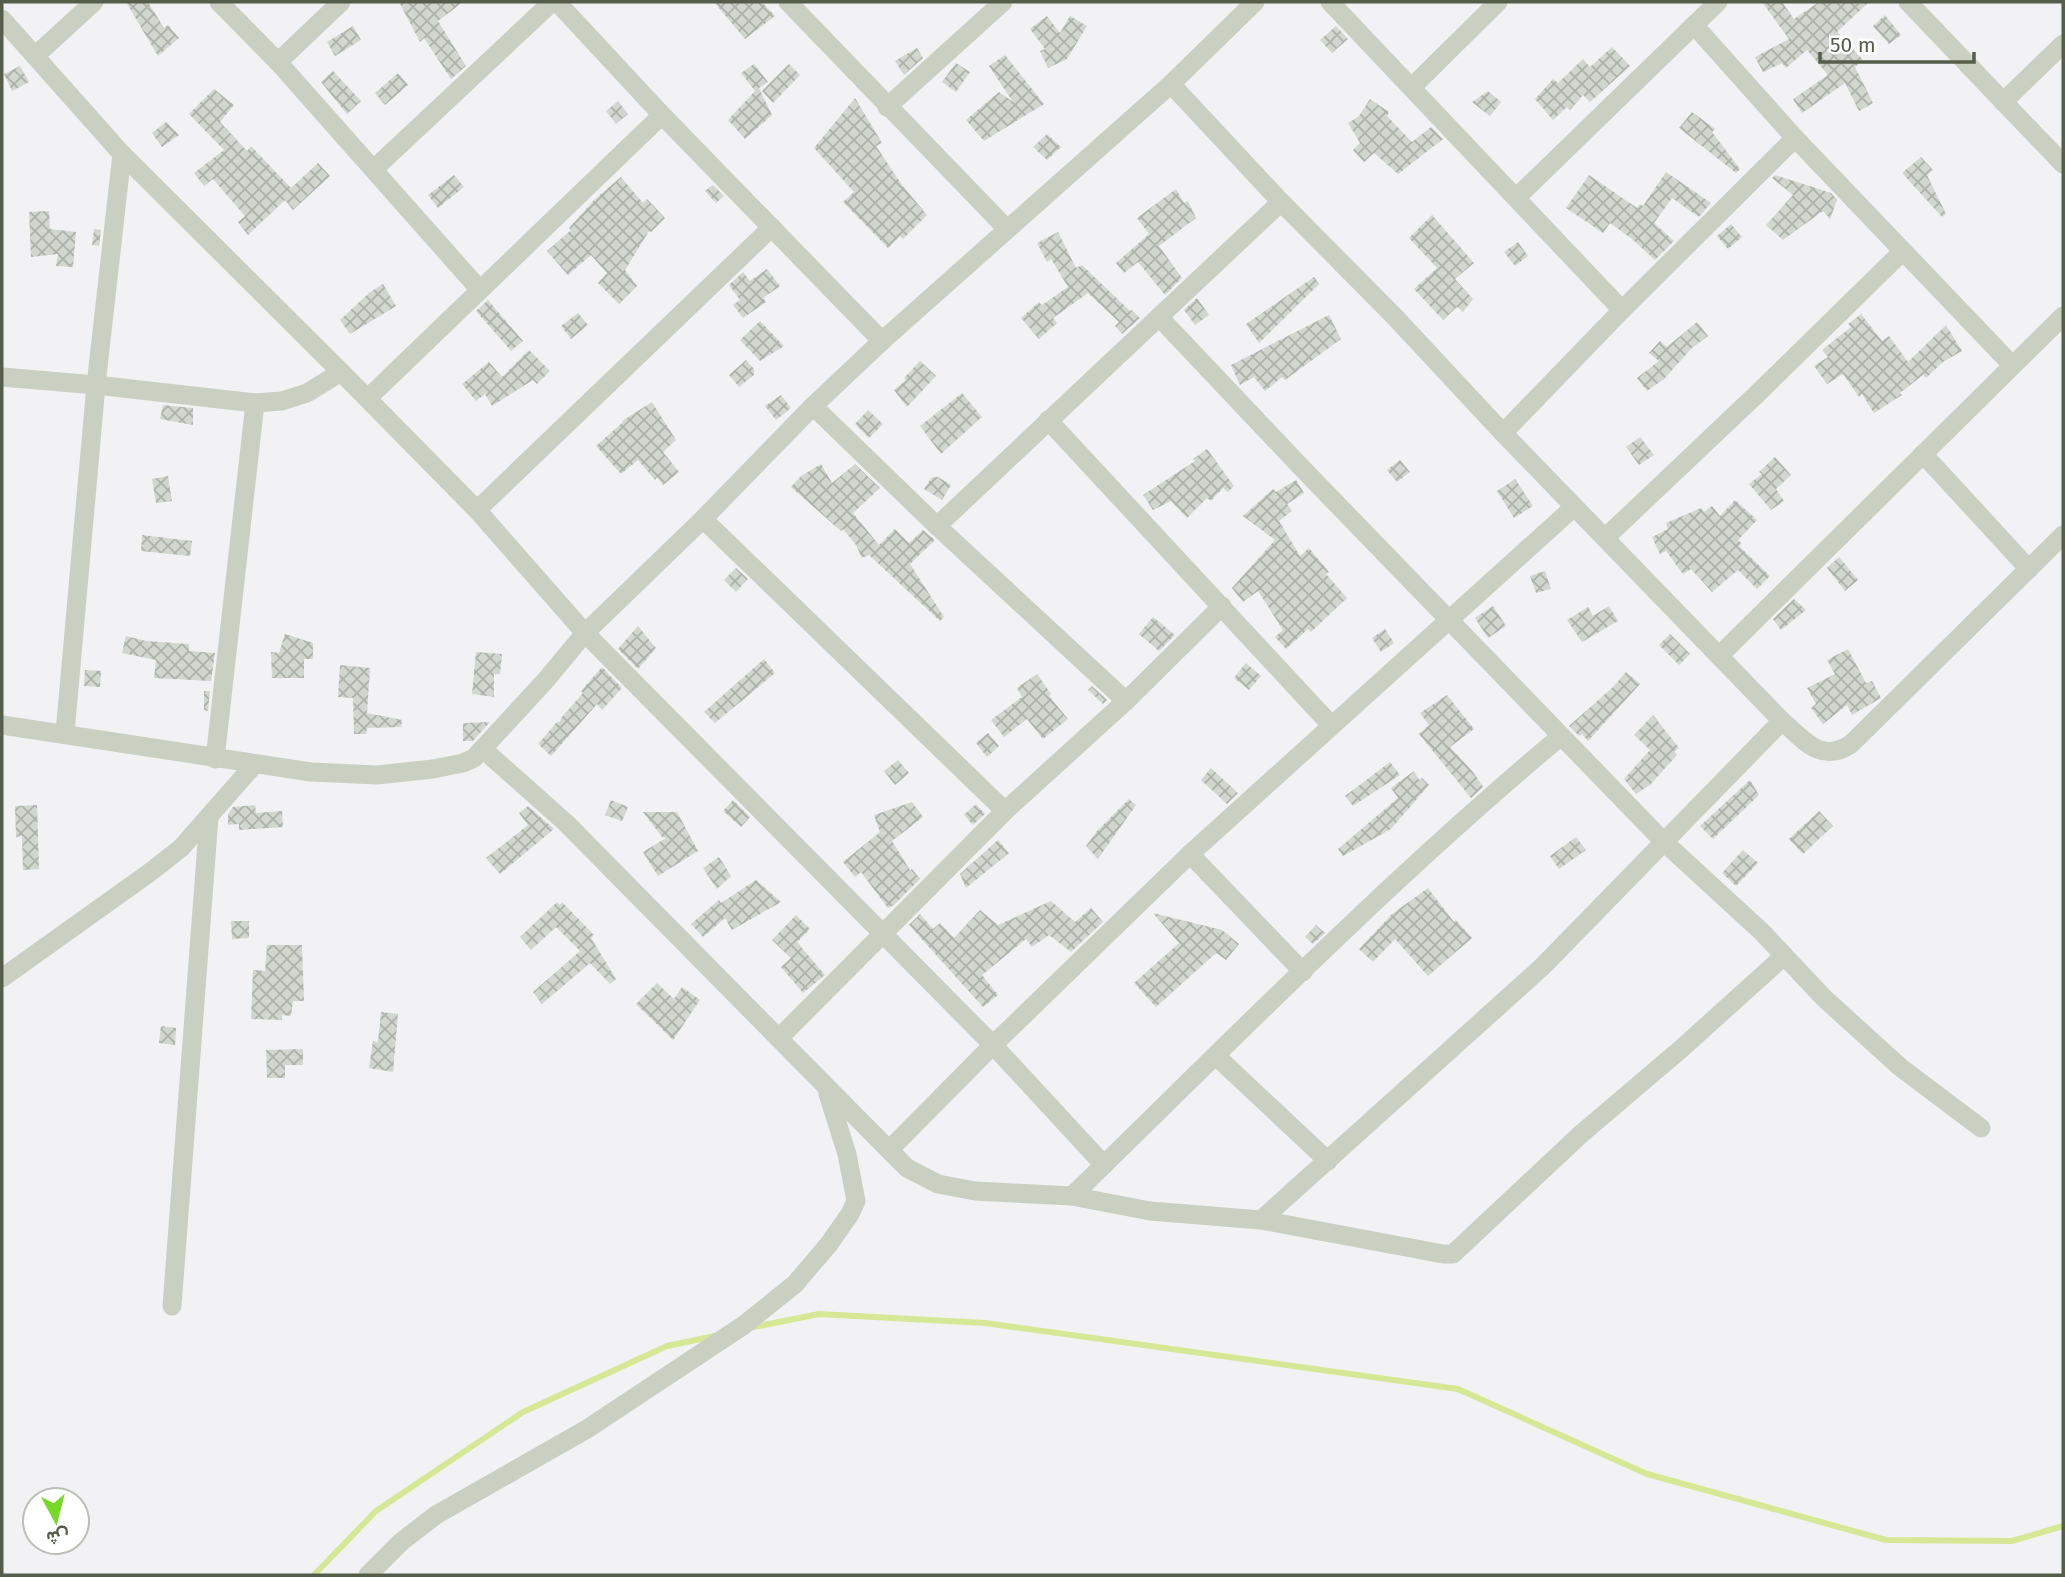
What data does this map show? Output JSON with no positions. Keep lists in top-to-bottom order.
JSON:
{
  "scale_bar": "50 m",
  "north": "bottom"
}
